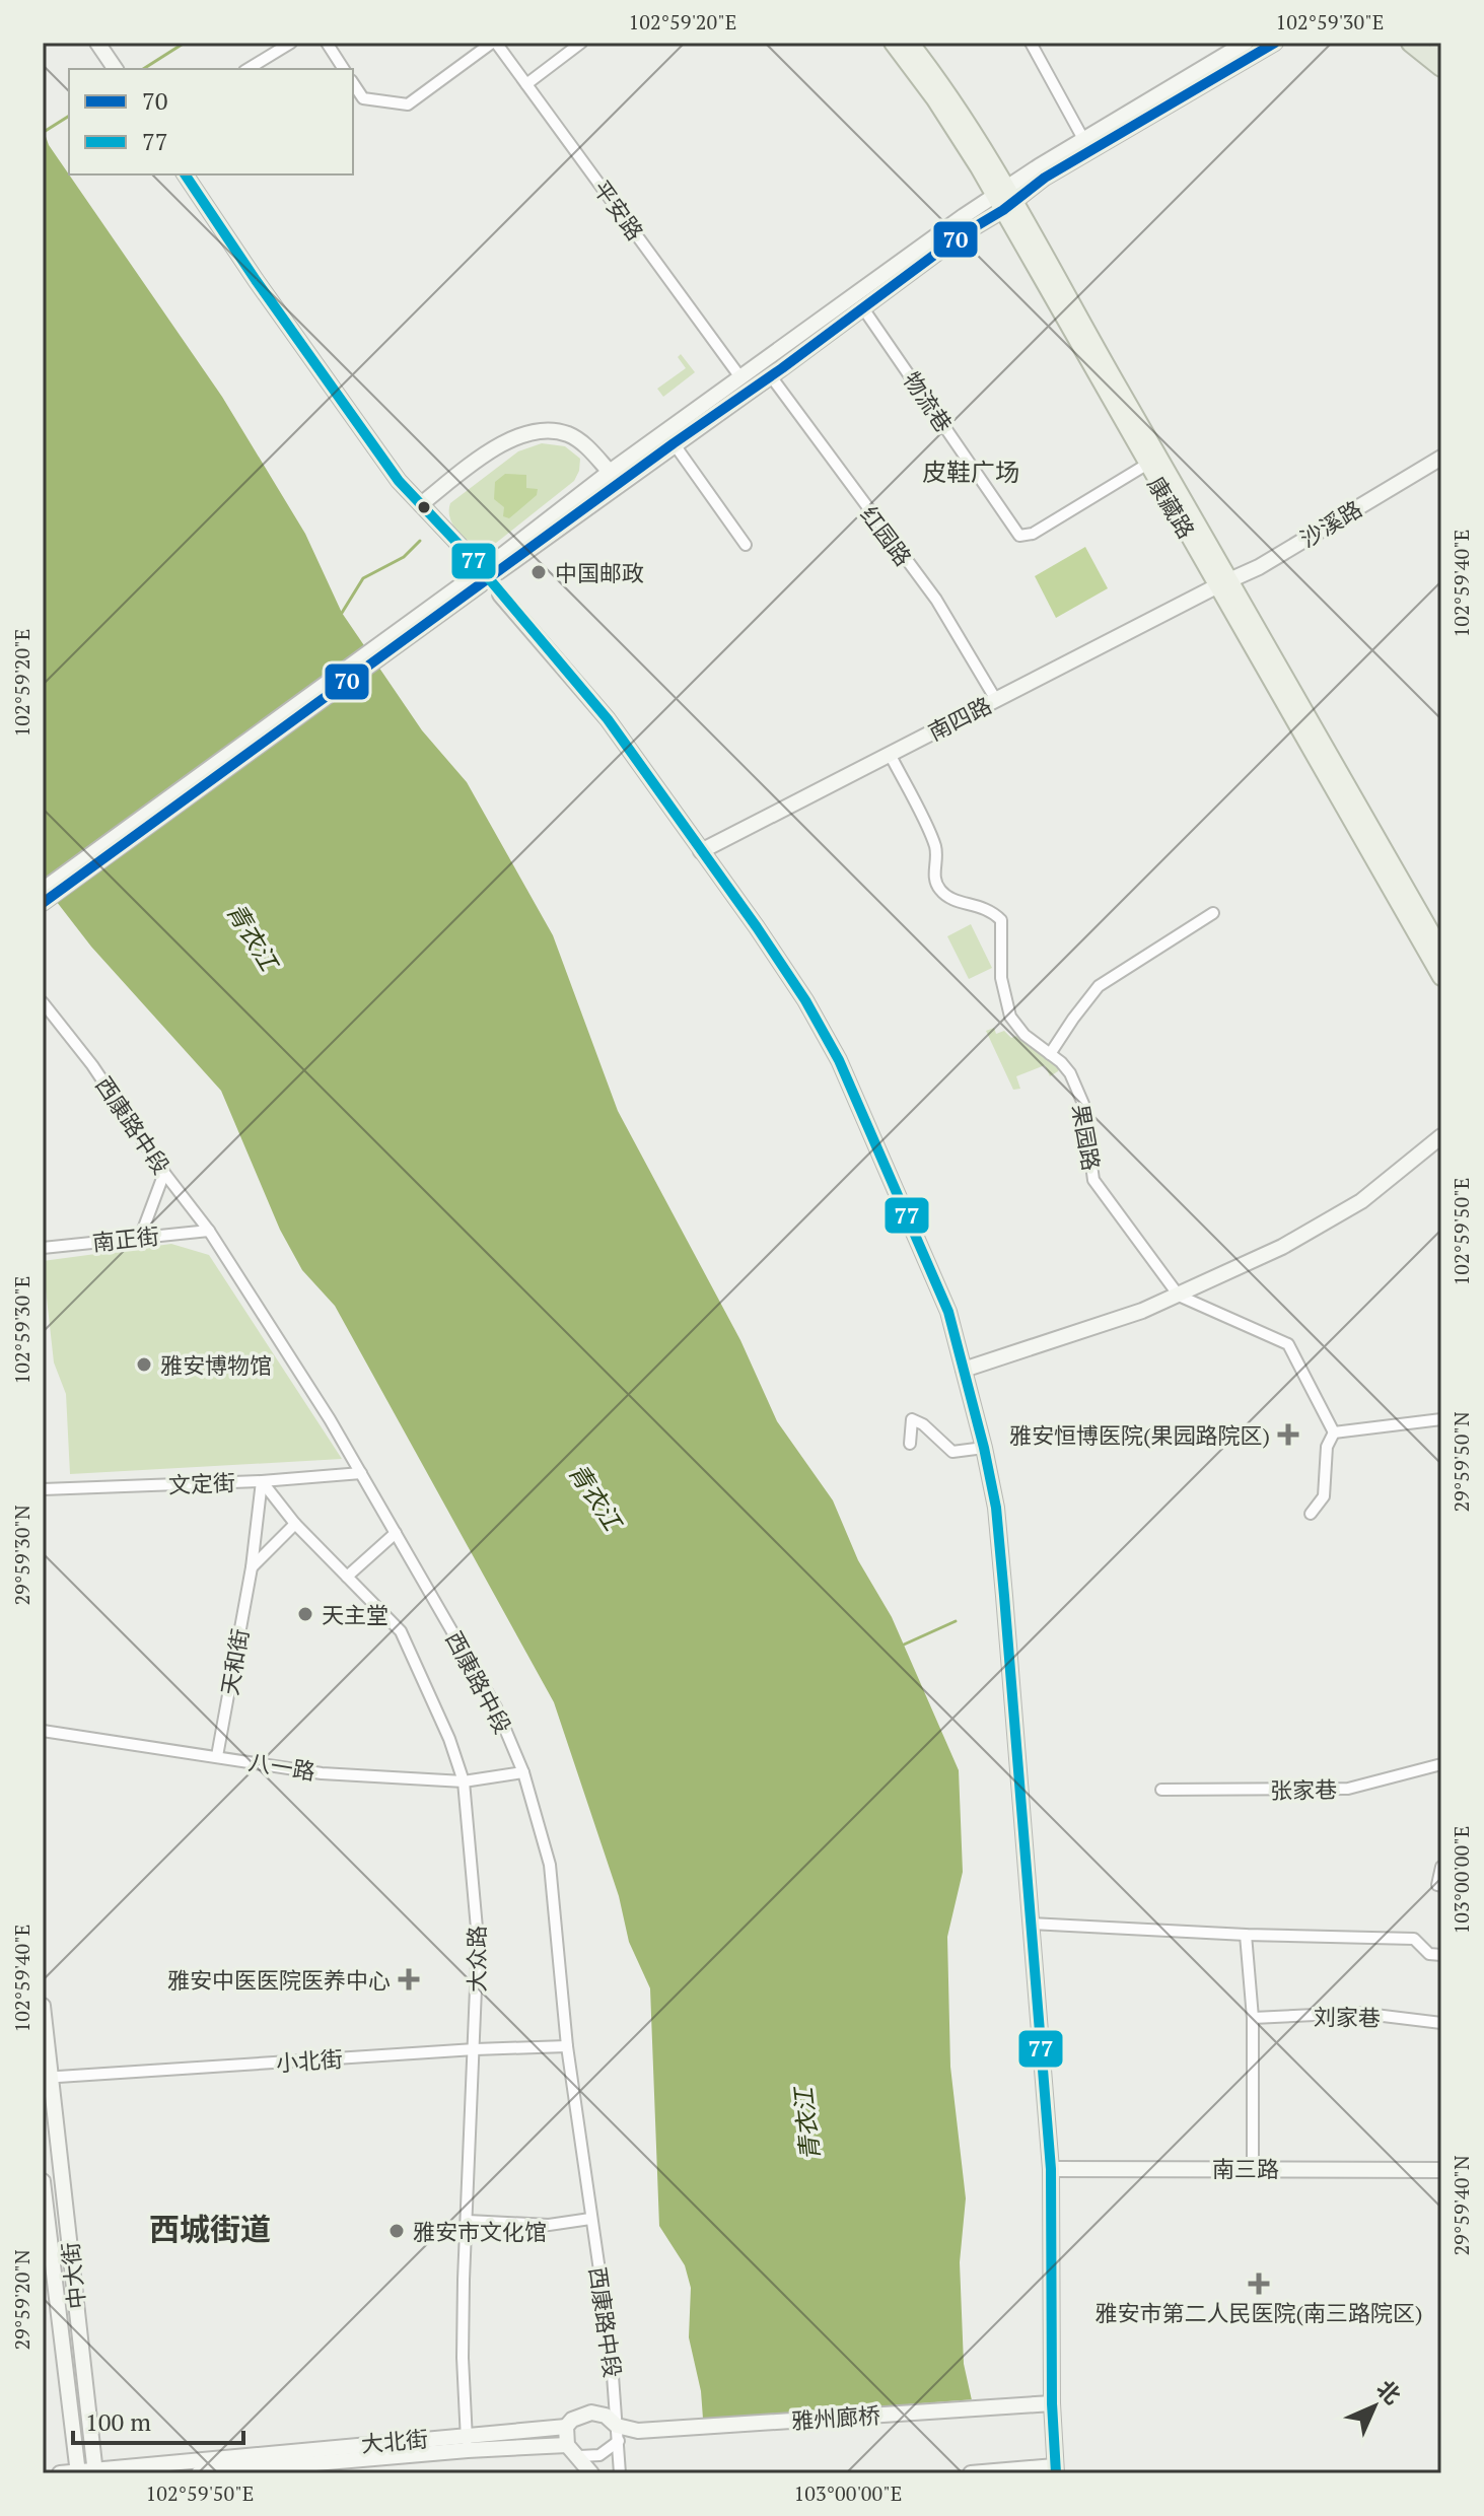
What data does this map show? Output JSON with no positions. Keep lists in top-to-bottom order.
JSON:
{
  "streets": {
    "main road": [
      "康藏路",
      "沙溪路",
      "南四路",
      "南三路",
      "中大街",
      "雅州廊桥",
      "大北街"
    ],
    "street": [
      "平安路",
      "物流巷",
      "红园路",
      "西康路中段",
      "果园路",
      "南正街",
      "文定街",
      "天和街",
      "八一路",
      "张家巷",
      "大众路",
      "刘家巷",
      "小北街"
    ]
  },
  "crossings": [
    ["物流巷", "康藏路"],
    ["康藏路", "沙溪路"],
    ["康藏路", "南四路"],
    ["沙溪路", "南四路"],
    ["红园路", "南四路"],
    ["南四路", "果园路"],
    ["西康路中段", "南正街"],
    ["西康路中段", "文定街"],
    ["西康路中段", "八一路"],
    ["西康路中段", "小北街"],
    ["西康路中段", "雅州廊桥"],
    ["西康路中段", "大北街"],
    ["文定街", "天和街"],
    ["文定街", "大众路"],
    ["天和街", "八一路"],
    ["天和街", "大众路"],
    ["八一路", "大众路"],
    ["大众路", "小北街"],
    ["大众路", "大北街"],
    ["小北街", "中大街"],
    ["中大街", "大北街"],
    ["雅州廊桥", "大北街"]
  ],
  "districts": ["皮鞋广场", "西城街道"],
  "water": ["青衣江"],
  "places": {
    "other": [
      "中国邮政",
      "雅安博物馆",
      "天主堂",
      "雅安市文化馆"
    ],
    "health": ["雅安恒博医院(果园路院区)", "雅安中医医院医养中心", "雅安市第二人民医院(南三路院区)"]
  },
  "lines": ["transit line 70", "transit line 77"],
  "legend": ["70", "77"],
  "scale_bar": "100 m",
  "north": "top right",
  "coordinates": [
    "102°59'20\"E",
    "102°59'30\"E",
    "102°59'40\"E",
    "102°59'50\"E",
    "29°59'50\"N",
    "29°59'30\"N",
    "103°00'00\"E",
    "29°59'40\"N",
    "29°59'20\"N"
  ]
}
